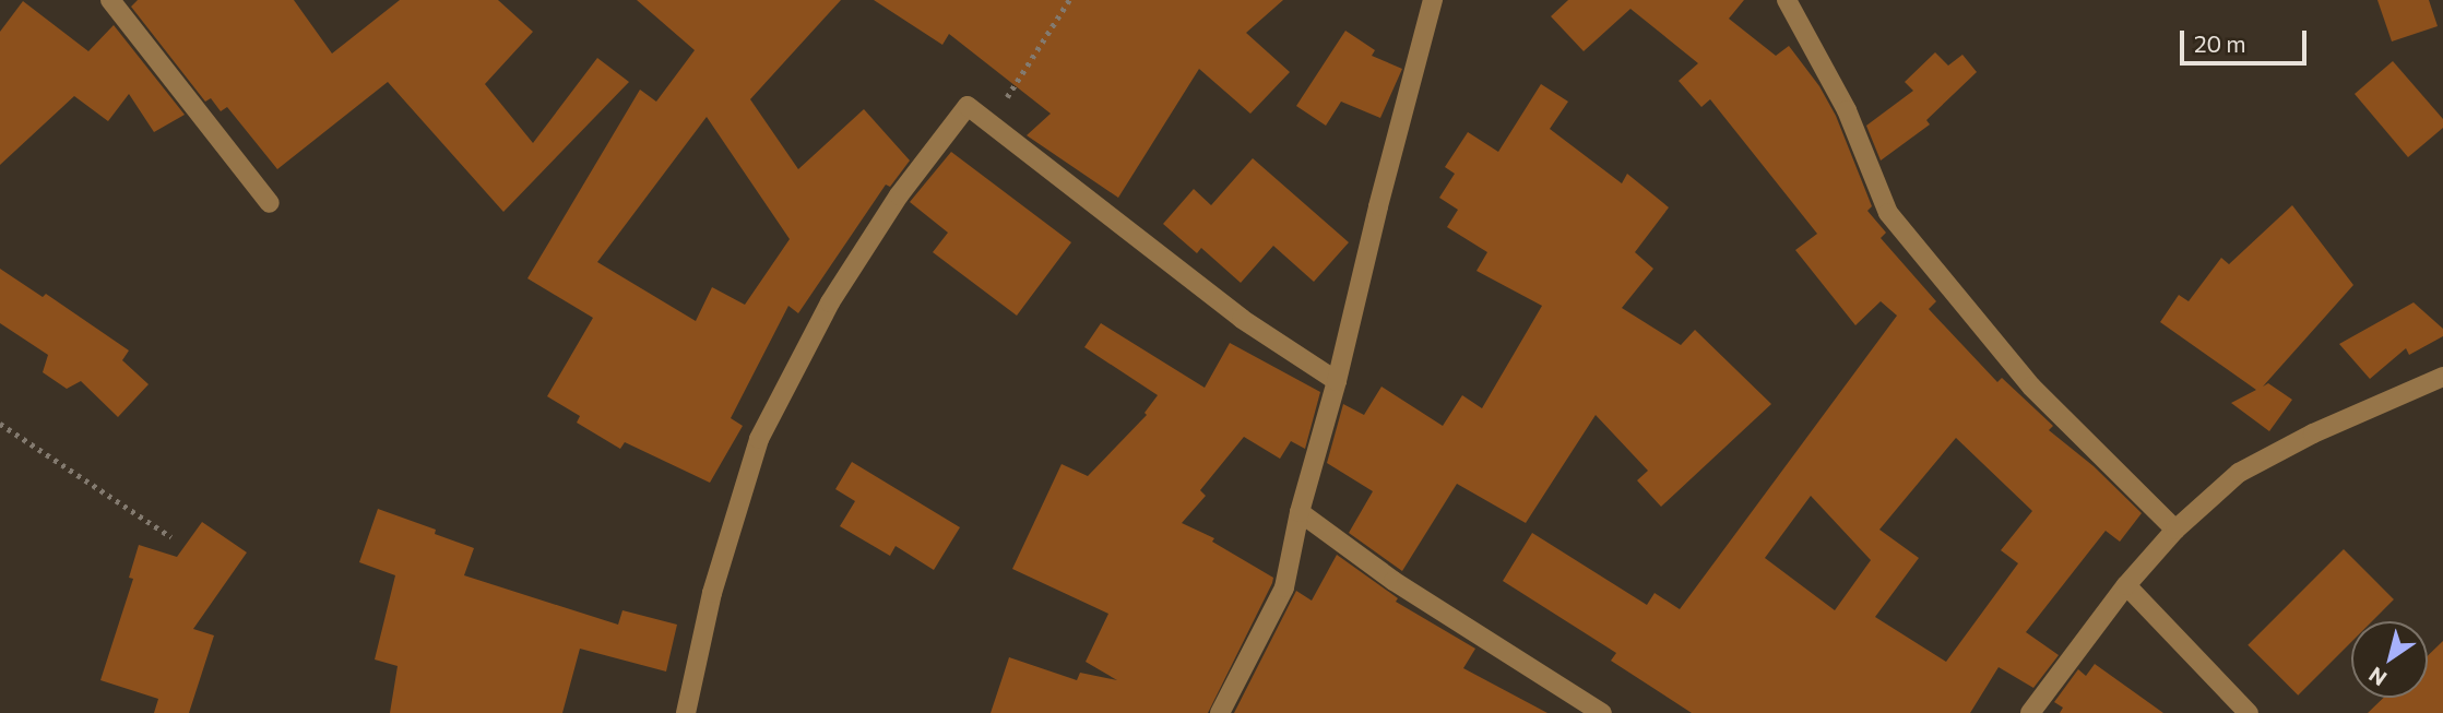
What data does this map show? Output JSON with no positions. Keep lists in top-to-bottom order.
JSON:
{
  "scale_bar": "20 m",
  "north": "bottom left"
}
